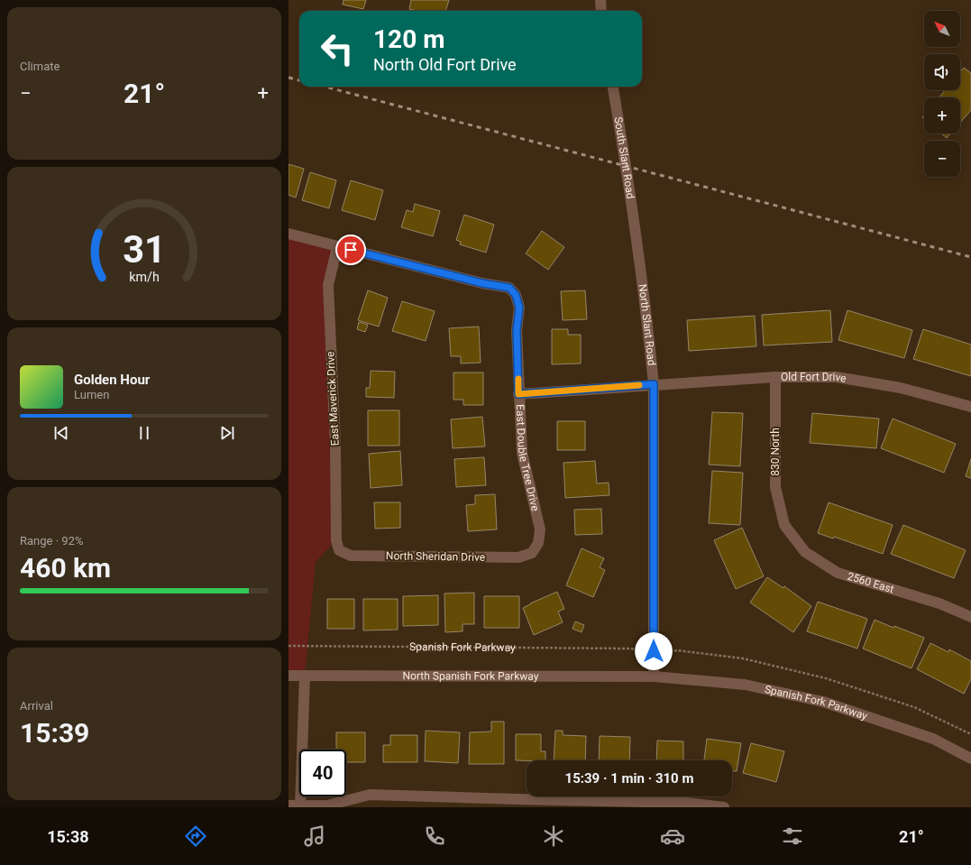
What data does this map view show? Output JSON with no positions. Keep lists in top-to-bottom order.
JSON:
{
  "streets": {
    "street": [
      "South Slant Road",
      "North Slant Road",
      "Old Fort Drive",
      "East Maverick Drive",
      "830 North",
      "East Double Tree Drive",
      "North Sheridan Drive",
      "2560 East",
      "Spanish Fork Parkway",
      "North Spanish Fork Parkway"
    ]
  },
  "crossings": [
    ["South Slant Road", "North Slant Road"],
    ["North Slant Road", "Old Fort Drive"],
    ["North Slant Road", "Spanish Fork Parkway"],
    ["North Slant Road", "North Spanish Fork Parkway"],
    ["Old Fort Drive", "830 North"],
    ["Old Fort Drive", "East Double Tree Drive"],
    ["East Maverick Drive", "East Double Tree Drive"],
    ["East Maverick Drive", "North Sheridan Drive"],
    ["830 North", "2560 East"],
    ["East Double Tree Drive", "North Sheridan Drive"],
    ["Spanish Fork Parkway", "North Spanish Fork Parkway"]
  ],
  "north": "top left",
  "page": {
    "tile": [
      "Climate",
      ["Range · 92%", "460 km"],
      ["Arrival", "15:39"]
    ],
    "map_buttons": ["+", "−"],
    "turn": ["120 m", "North Old Fort Drive"],
    "heat": ["−", "21°", "+"],
    "song": ["Golden Hour", "Lumen"],
    "limit": "40",
    "trip": "15:39 · 1 min · 310 m",
    "tabs": ["15:38", "21°"],
    "gauge": ["31", "km/h"]
  }
}
